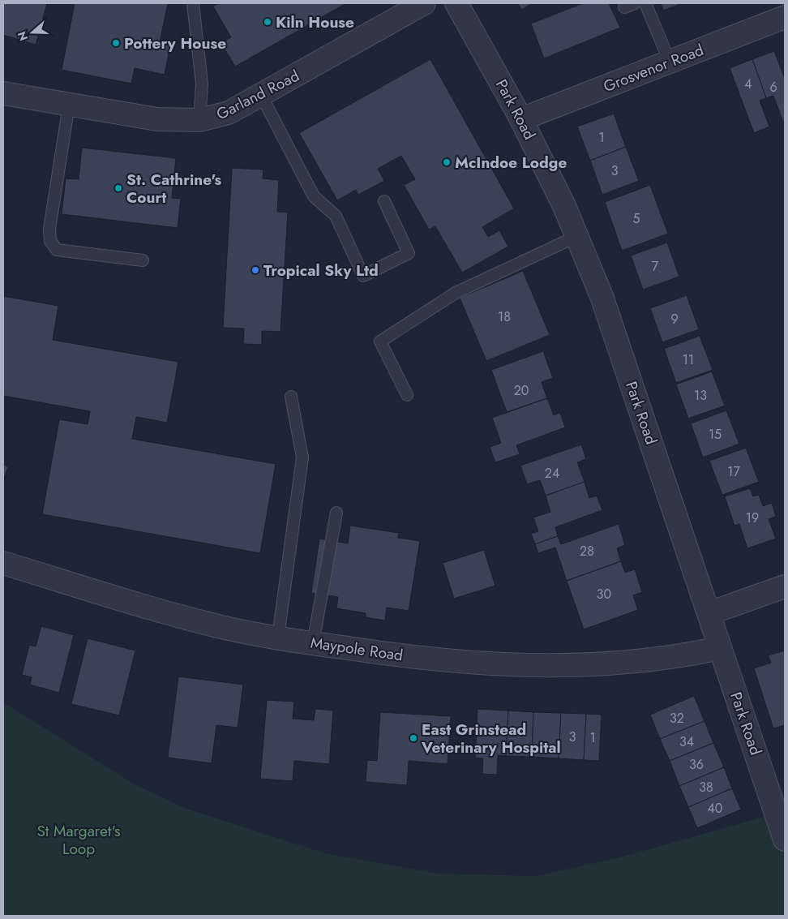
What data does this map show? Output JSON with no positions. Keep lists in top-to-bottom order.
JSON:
{
  "streets": {
    "street": [
      "Grosvenor Road",
      "Garland Road",
      "Park Road",
      "Maypole Road"
    ]
  },
  "crossings": [
    ["Grosvenor Road", "Park Road"],
    ["Park Road", "Maypole Road"]
  ],
  "parks": ["St Margaret's Loop"],
  "places": [
    "Kiln House",
    "Pottery House",
    "McIndoe Lodge",
    "St. Cathrine's Court",
    "Tropical Sky Ltd",
    "East Grinstead Veterinary Hospital"
  ],
  "house_numbers": [
    "4",
    "6",
    "1",
    "3",
    "5",
    "7",
    "18",
    "9",
    "11",
    "20",
    "13",
    "15",
    "17",
    "24",
    "19",
    "28",
    "30",
    "32",
    "3",
    "1",
    "34",
    "36",
    "38",
    "40"
  ],
  "north": "left"
}
